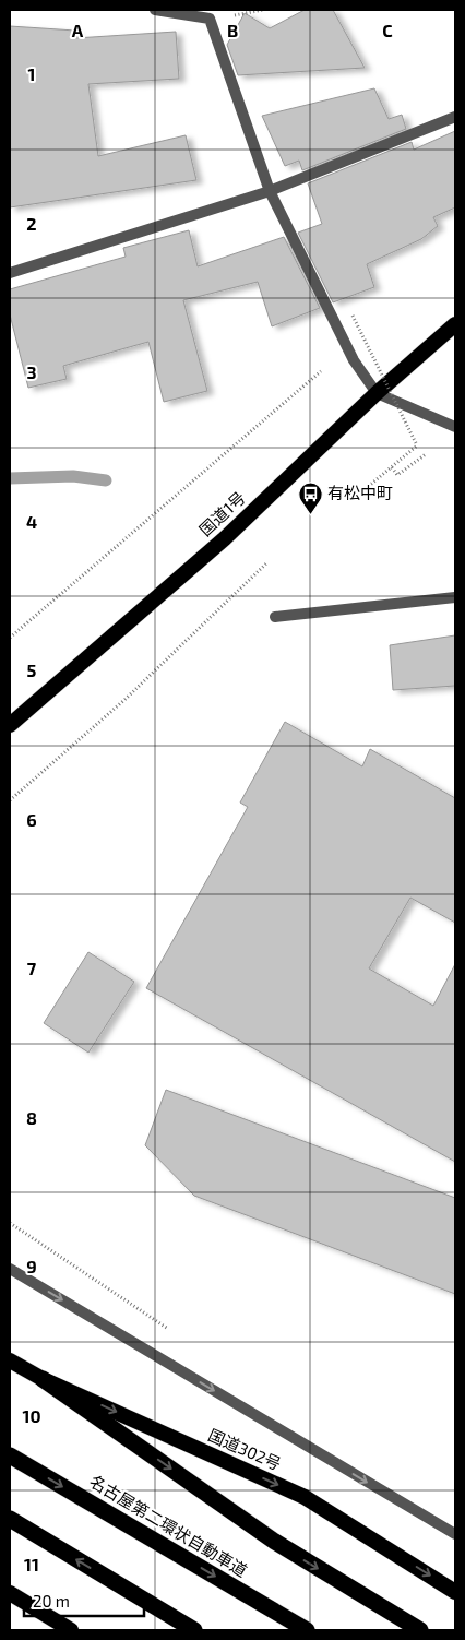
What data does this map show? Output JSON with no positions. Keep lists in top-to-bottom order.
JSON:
{
  "streets": {
    "highway": ["国道1号", "国道302号", "名古屋第二環状自動車道"]
  },
  "places": {
    "bus stop": ["有松中町"]
  },
  "scale_bar": "20 m",
  "grid": {
    "columns": ["A", "B", "C"],
    "rows": [
      "1",
      "2",
      "3",
      "4",
      "5",
      "6",
      "7",
      "8",
      "9",
      "10",
      "11"
    ]
  }
}
